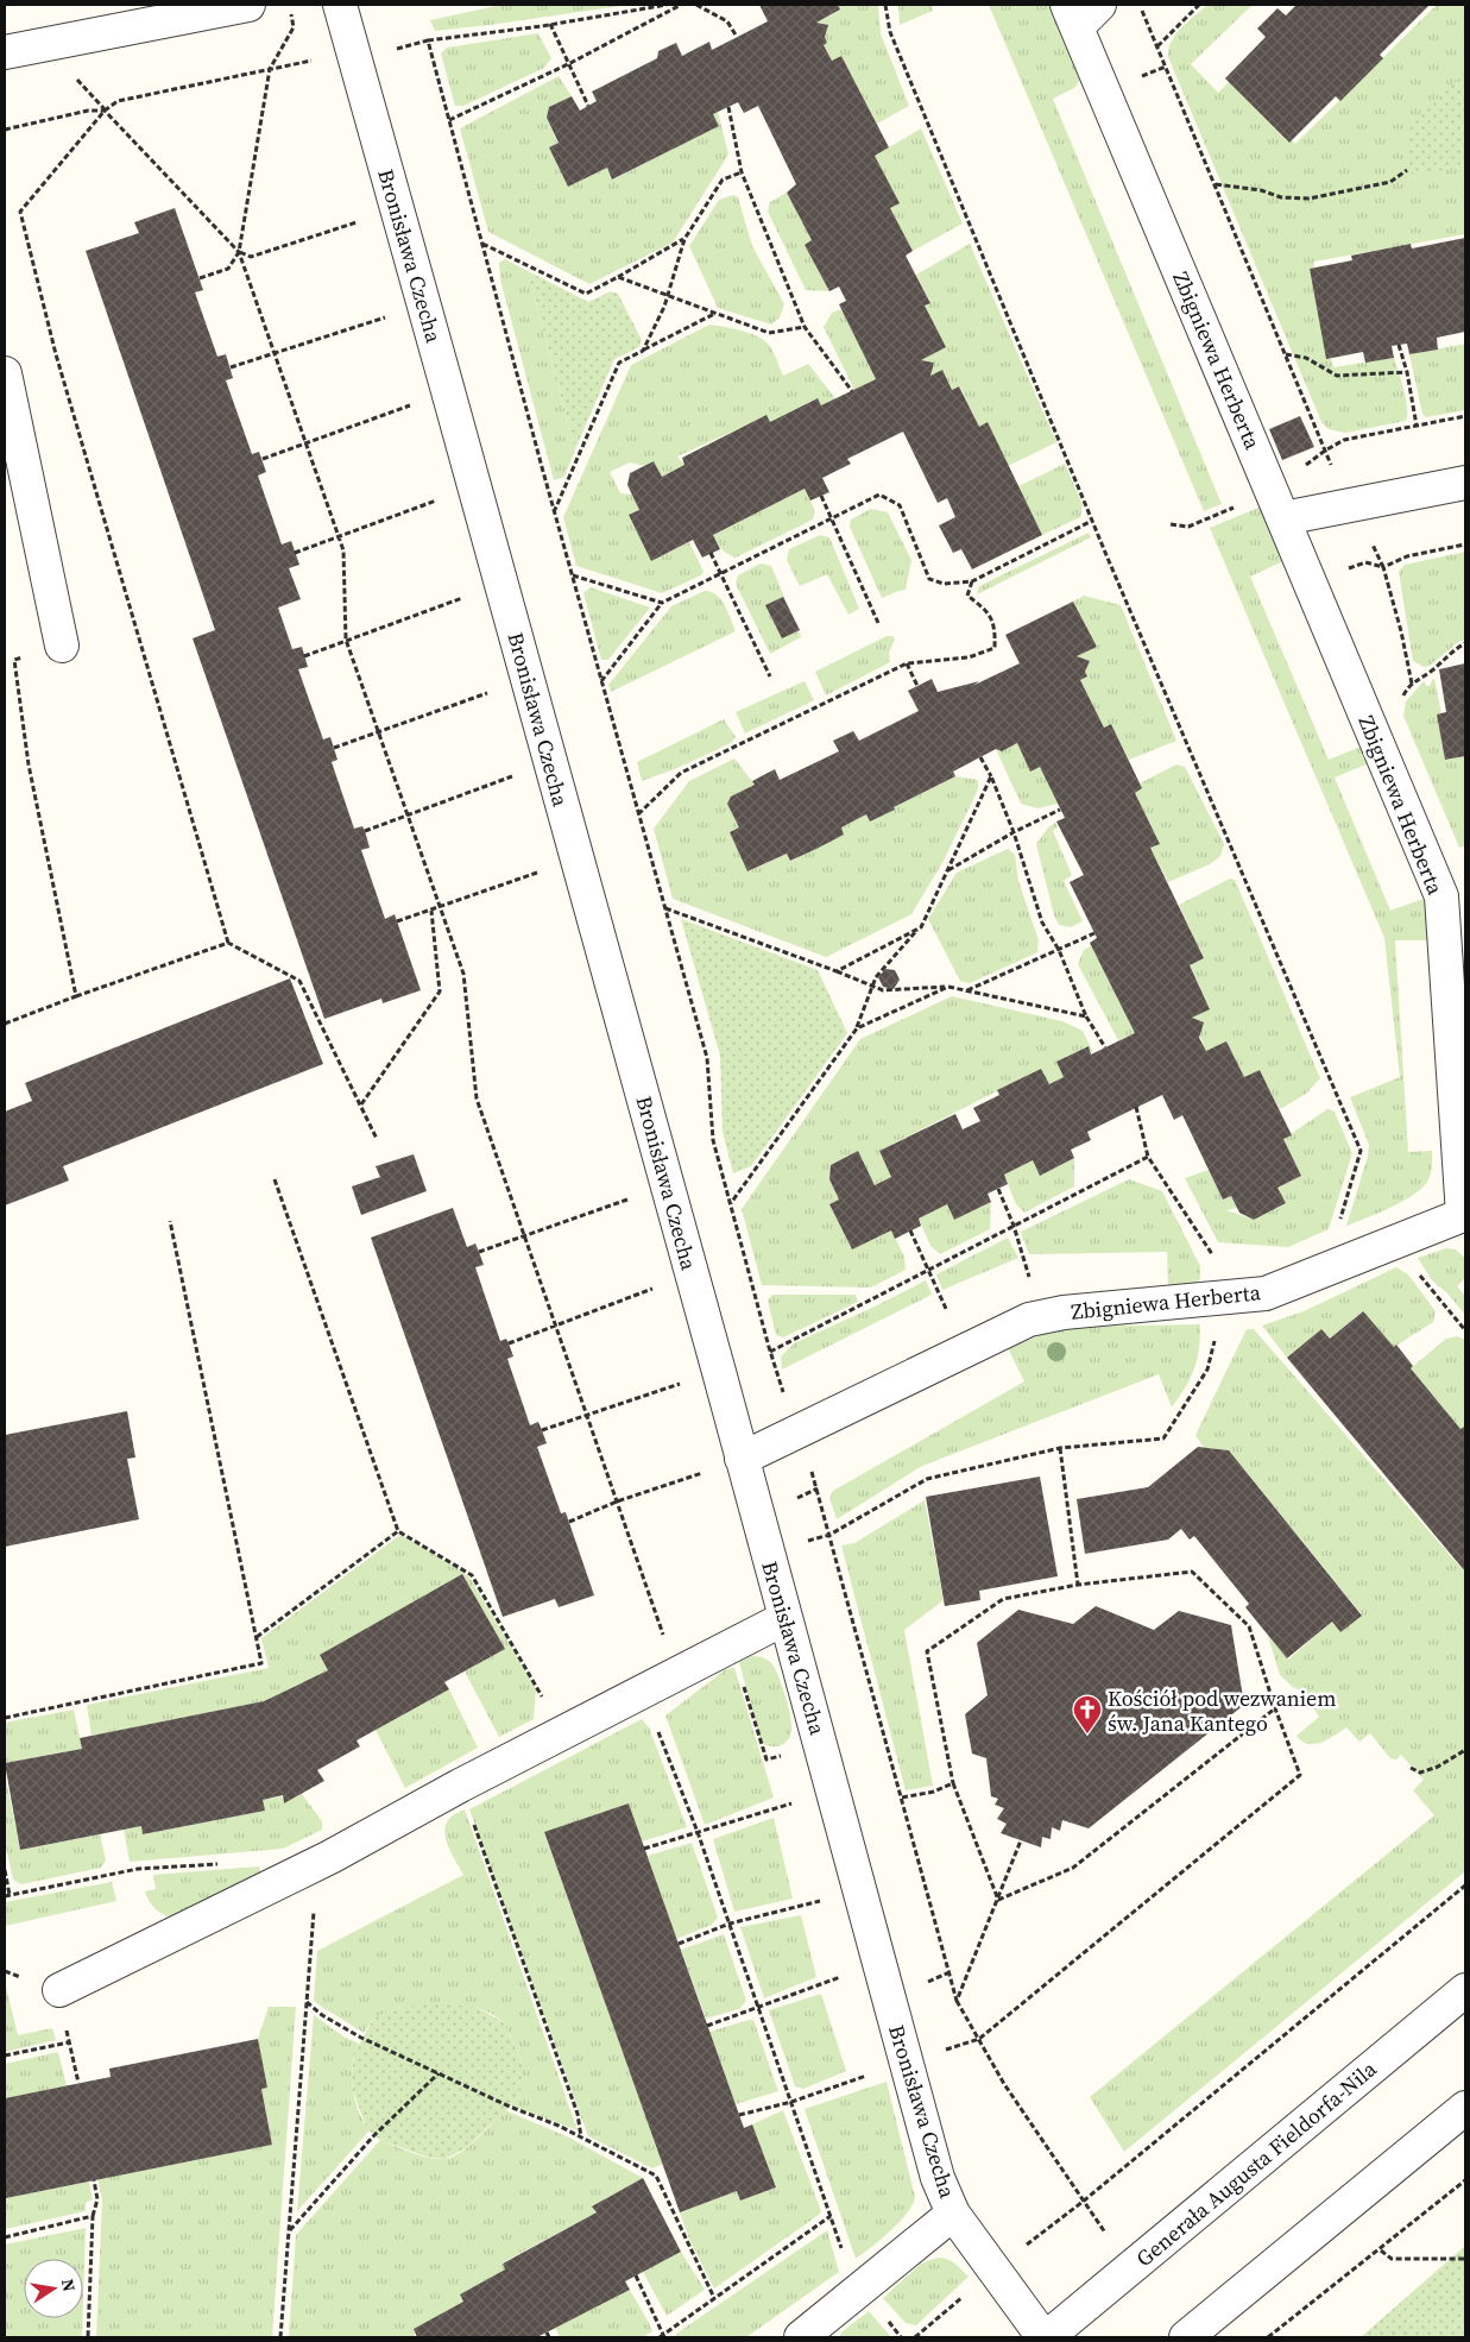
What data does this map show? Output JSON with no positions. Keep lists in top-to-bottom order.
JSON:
{
  "streets": {
    "street": ["Bronisława Czecha", "Zbigniewa Herberta", "Generała Augusta Fieldorfa-Nila"]
  },
  "crossings": [
    ["Bronisława Czecha", "Zbigniewa Herberta"],
    ["Bronisława Czecha", "Generała Augusta Fieldorfa-Nila"]
  ],
  "places": {
    "church": ["Kościół pod wezwaniem św. Jana Kantego"]
  },
  "north": "right"
}
